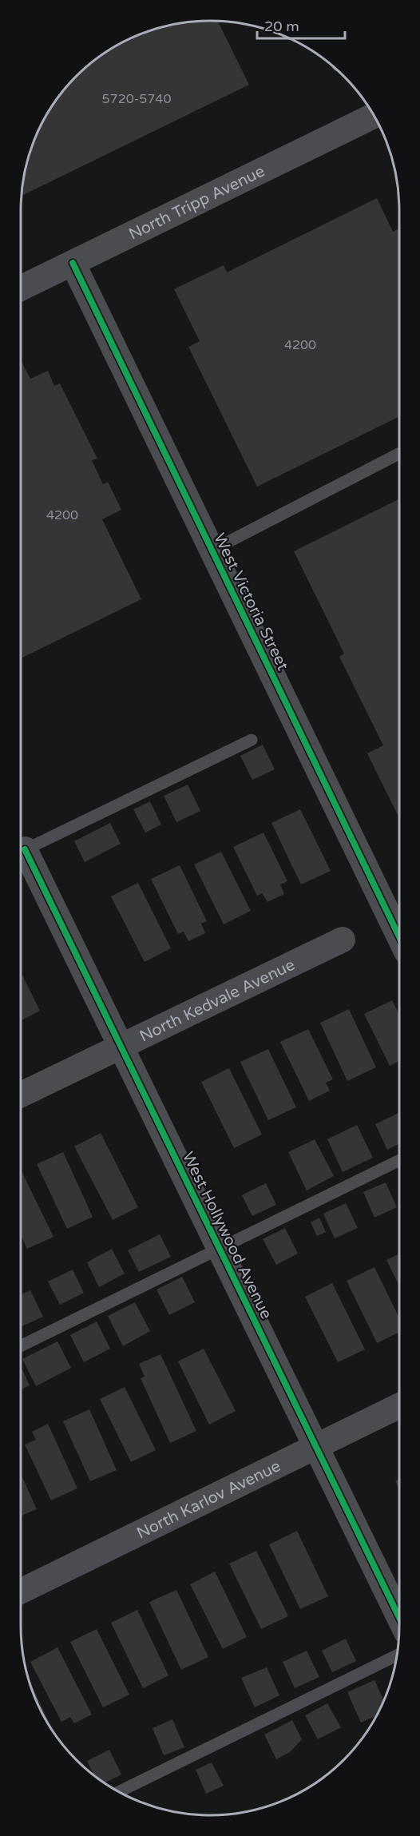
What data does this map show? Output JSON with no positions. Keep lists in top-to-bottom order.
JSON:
{
  "streets": {
    "street": [
      "North Tripp Avenue",
      "West Victoria Street",
      "North Kedvale Avenue",
      "West Hollywood Avenue",
      "North Karlov Avenue"
    ]
  },
  "crossings": [
    ["North Tripp Avenue", "West Victoria Street"],
    ["North Kedvale Avenue", "West Hollywood Avenue"],
    ["West Hollywood Avenue", "North Karlov Avenue"]
  ],
  "house_numbers": ["5720-5740", "4200", "4200"],
  "scale_bar": "20 m"
}
